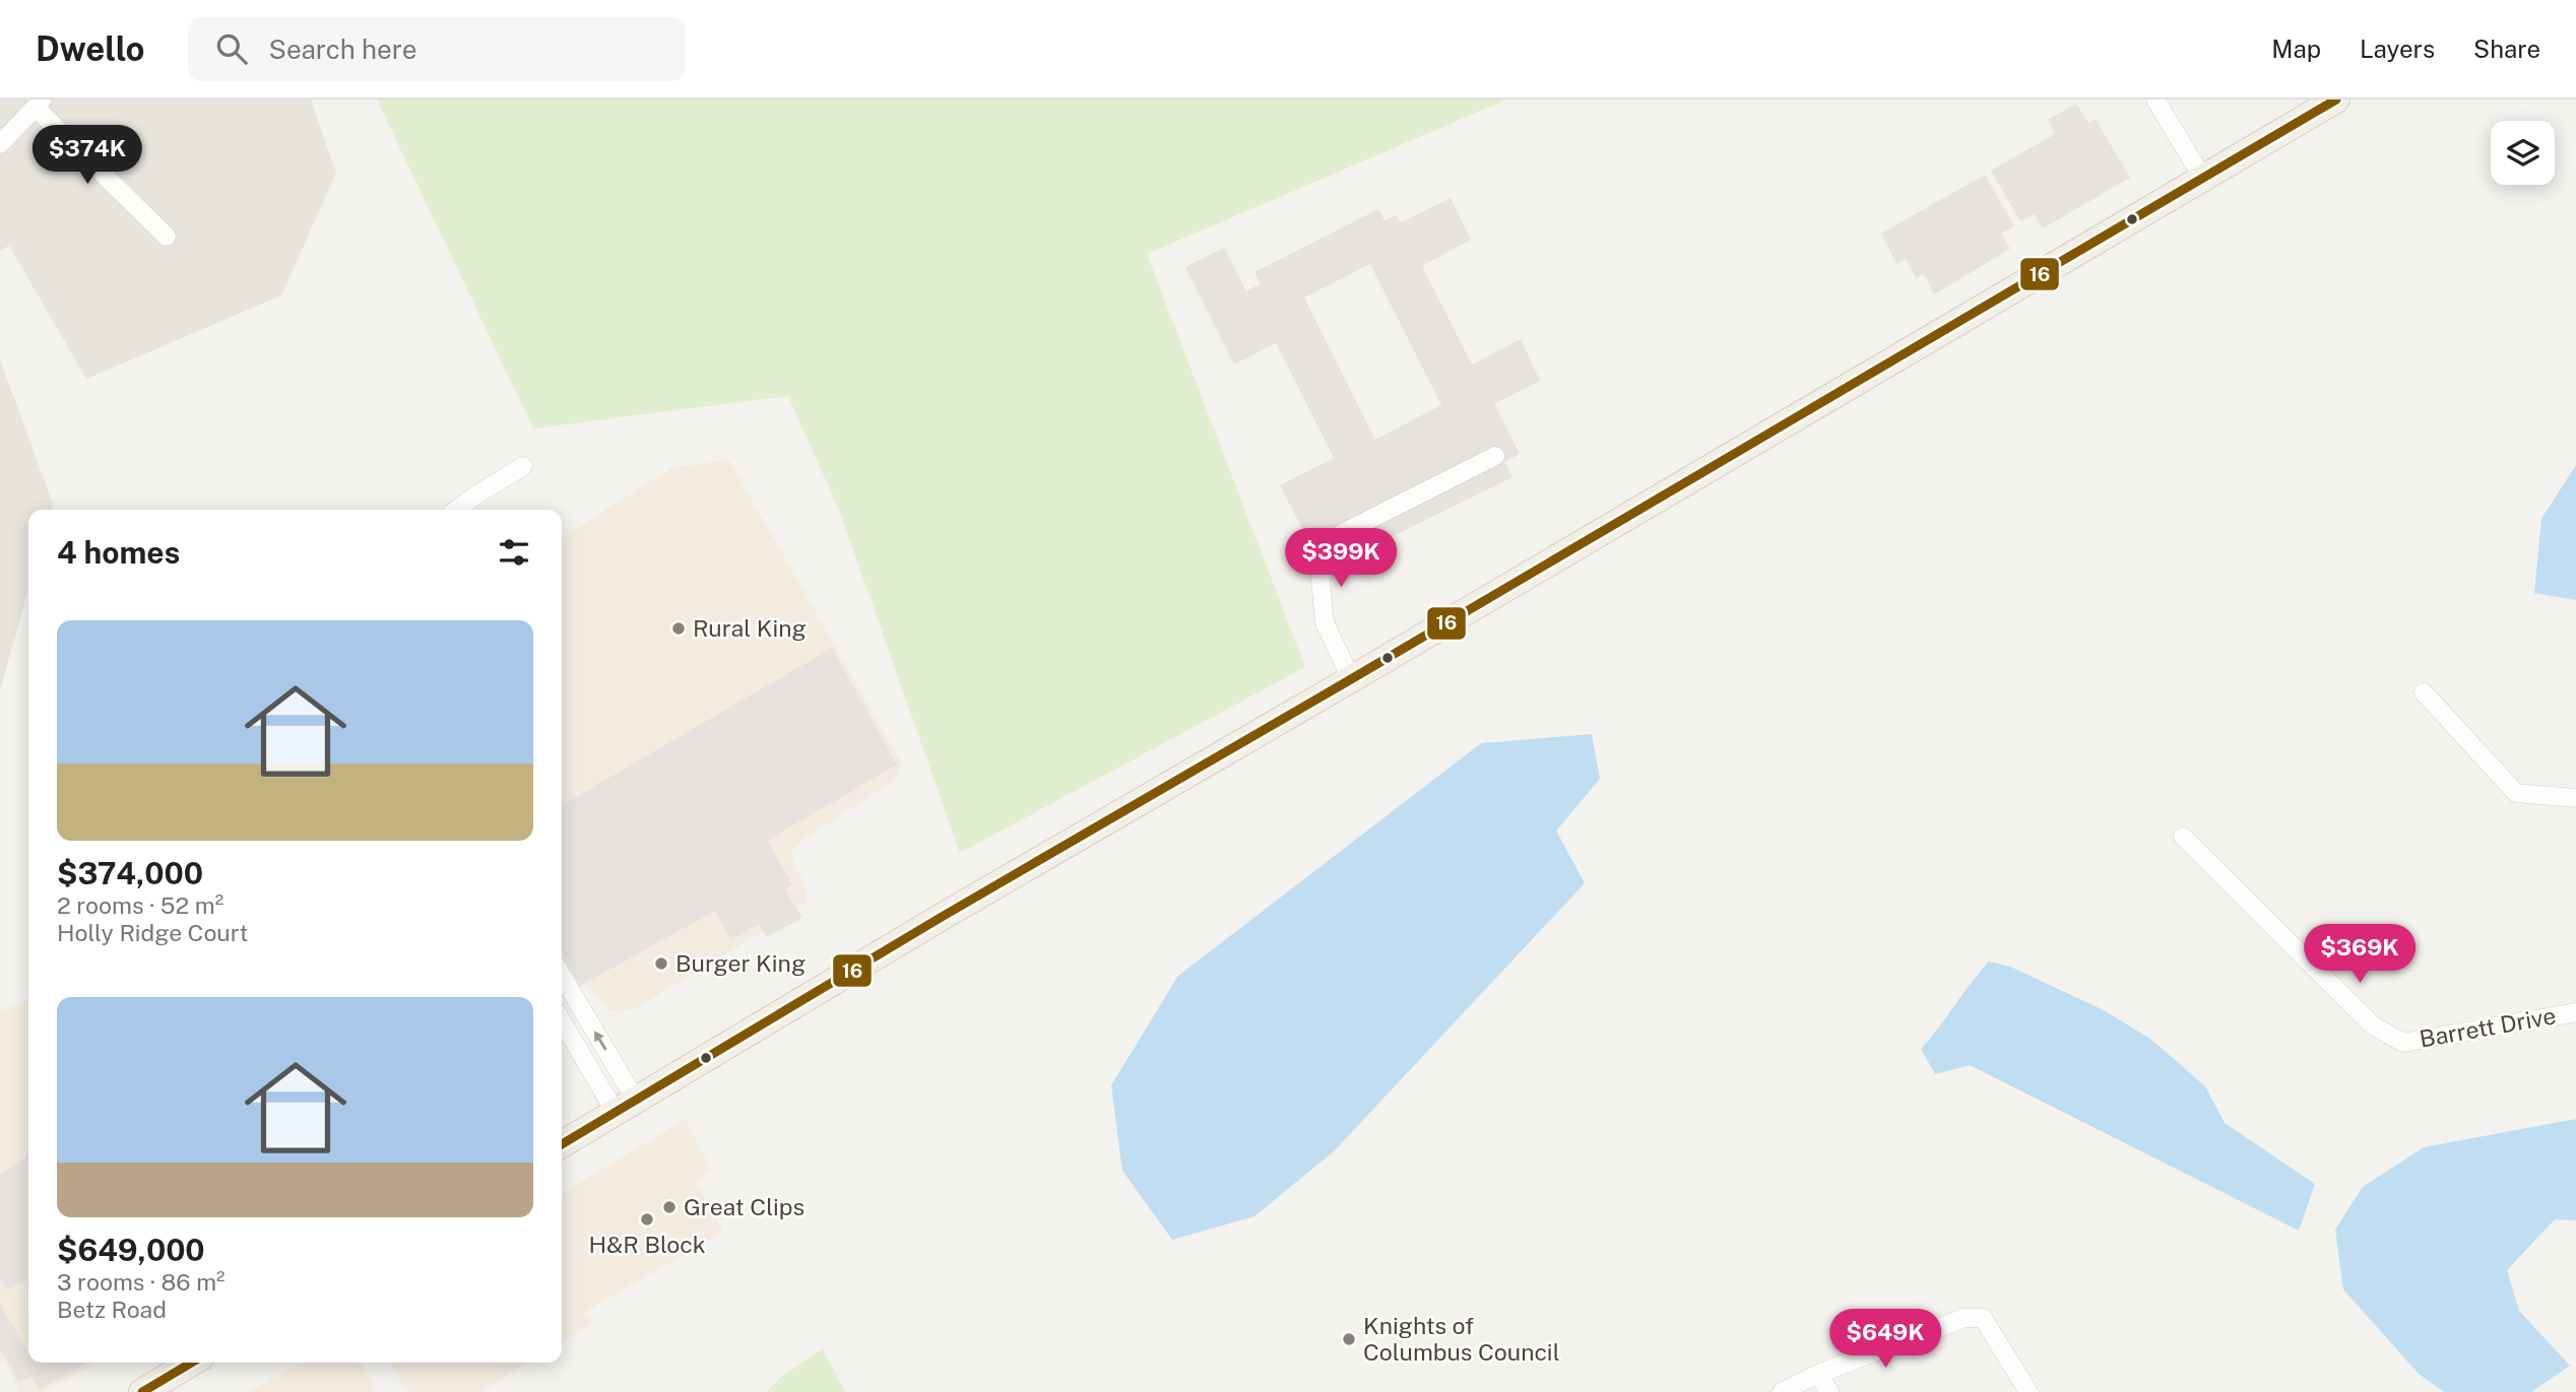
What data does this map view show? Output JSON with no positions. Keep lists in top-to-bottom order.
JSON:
{
  "streets": {
    "street": ["Barrett Drive"]
  },
  "places": [
    "Rural King",
    "Burger King",
    "Great Clips",
    "H&R Block",
    "Knights of Columbus Council"
  ],
  "lines": ["transit line 16"],
  "page": {
    "header": "Dwello",
    "search": "Search here",
    "nav": ["Map", "Layers", "Share"],
    "price": [
      "$374K",
      "$399K",
      "$369K",
      "$649K"
    ],
    "heading": "4 homes",
    "list": [
      {
        "name": "$374,000",
        "note": "2 rooms · 52 m² · Holly Ridge Court"
      },
      {
        "name": "$649,000",
        "note": "3 rooms · 86 m² · Betz Road"
      }
    ]
  }
}
